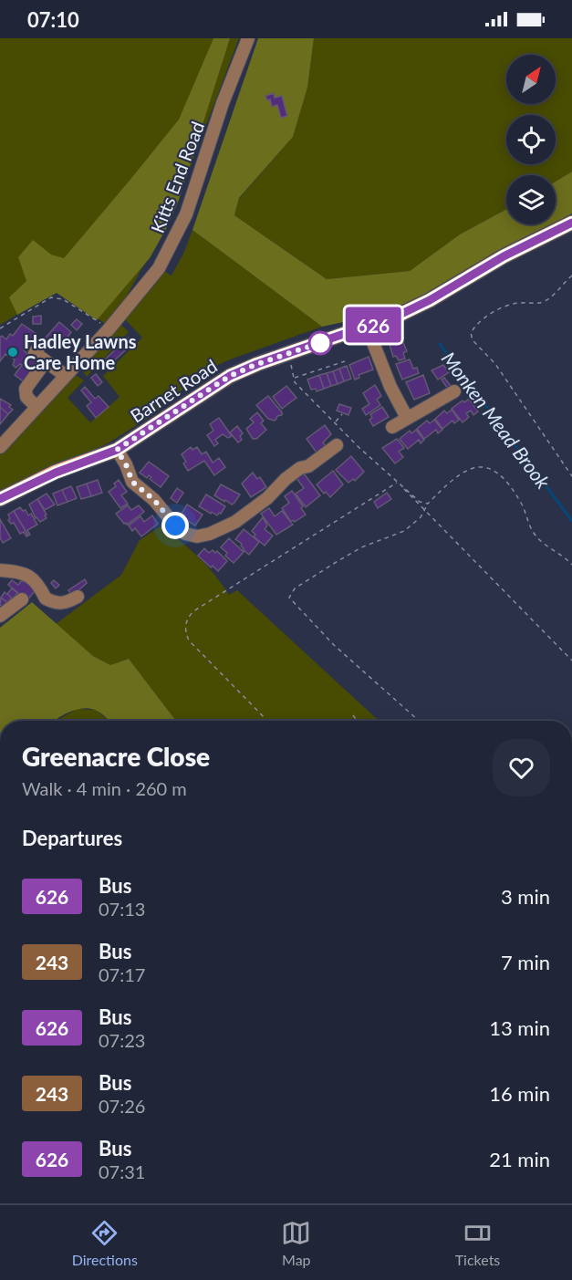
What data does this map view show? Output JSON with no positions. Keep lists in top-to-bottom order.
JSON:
{
  "streets": {
    "main road": ["Barnet Road"],
    "street": ["Kitts End Road"]
  },
  "water": ["Monken Mead Brook"],
  "places": ["Hadley Lawns Care Home"],
  "lines": ["bus line 626"],
  "north": "top right",
  "page": {
    "status": "07:10",
    "on_map": "626",
    "heading": [
      ["Greenacre Close", "Walk · 4 min · 260 m"],
      "Departures"
    ],
    "list": [
      {
        "mark": "626",
        "name": "Bus",
        "note": "07:13",
        "value": "3 min"
      },
      {
        "mark": "243",
        "name": "Bus",
        "note": "07:17",
        "value": "7 min"
      },
      {
        "mark": "626",
        "name": "Bus",
        "note": "07:23",
        "value": "13 min"
      },
      {
        "mark": "243",
        "name": "Bus",
        "note": "07:26",
        "value": "16 min"
      },
      {
        "mark": "626",
        "name": "Bus",
        "note": "07:31",
        "value": "21 min"
      }
    ],
    "tabs": ["Directions", "Map", "Tickets"]
  }
}
